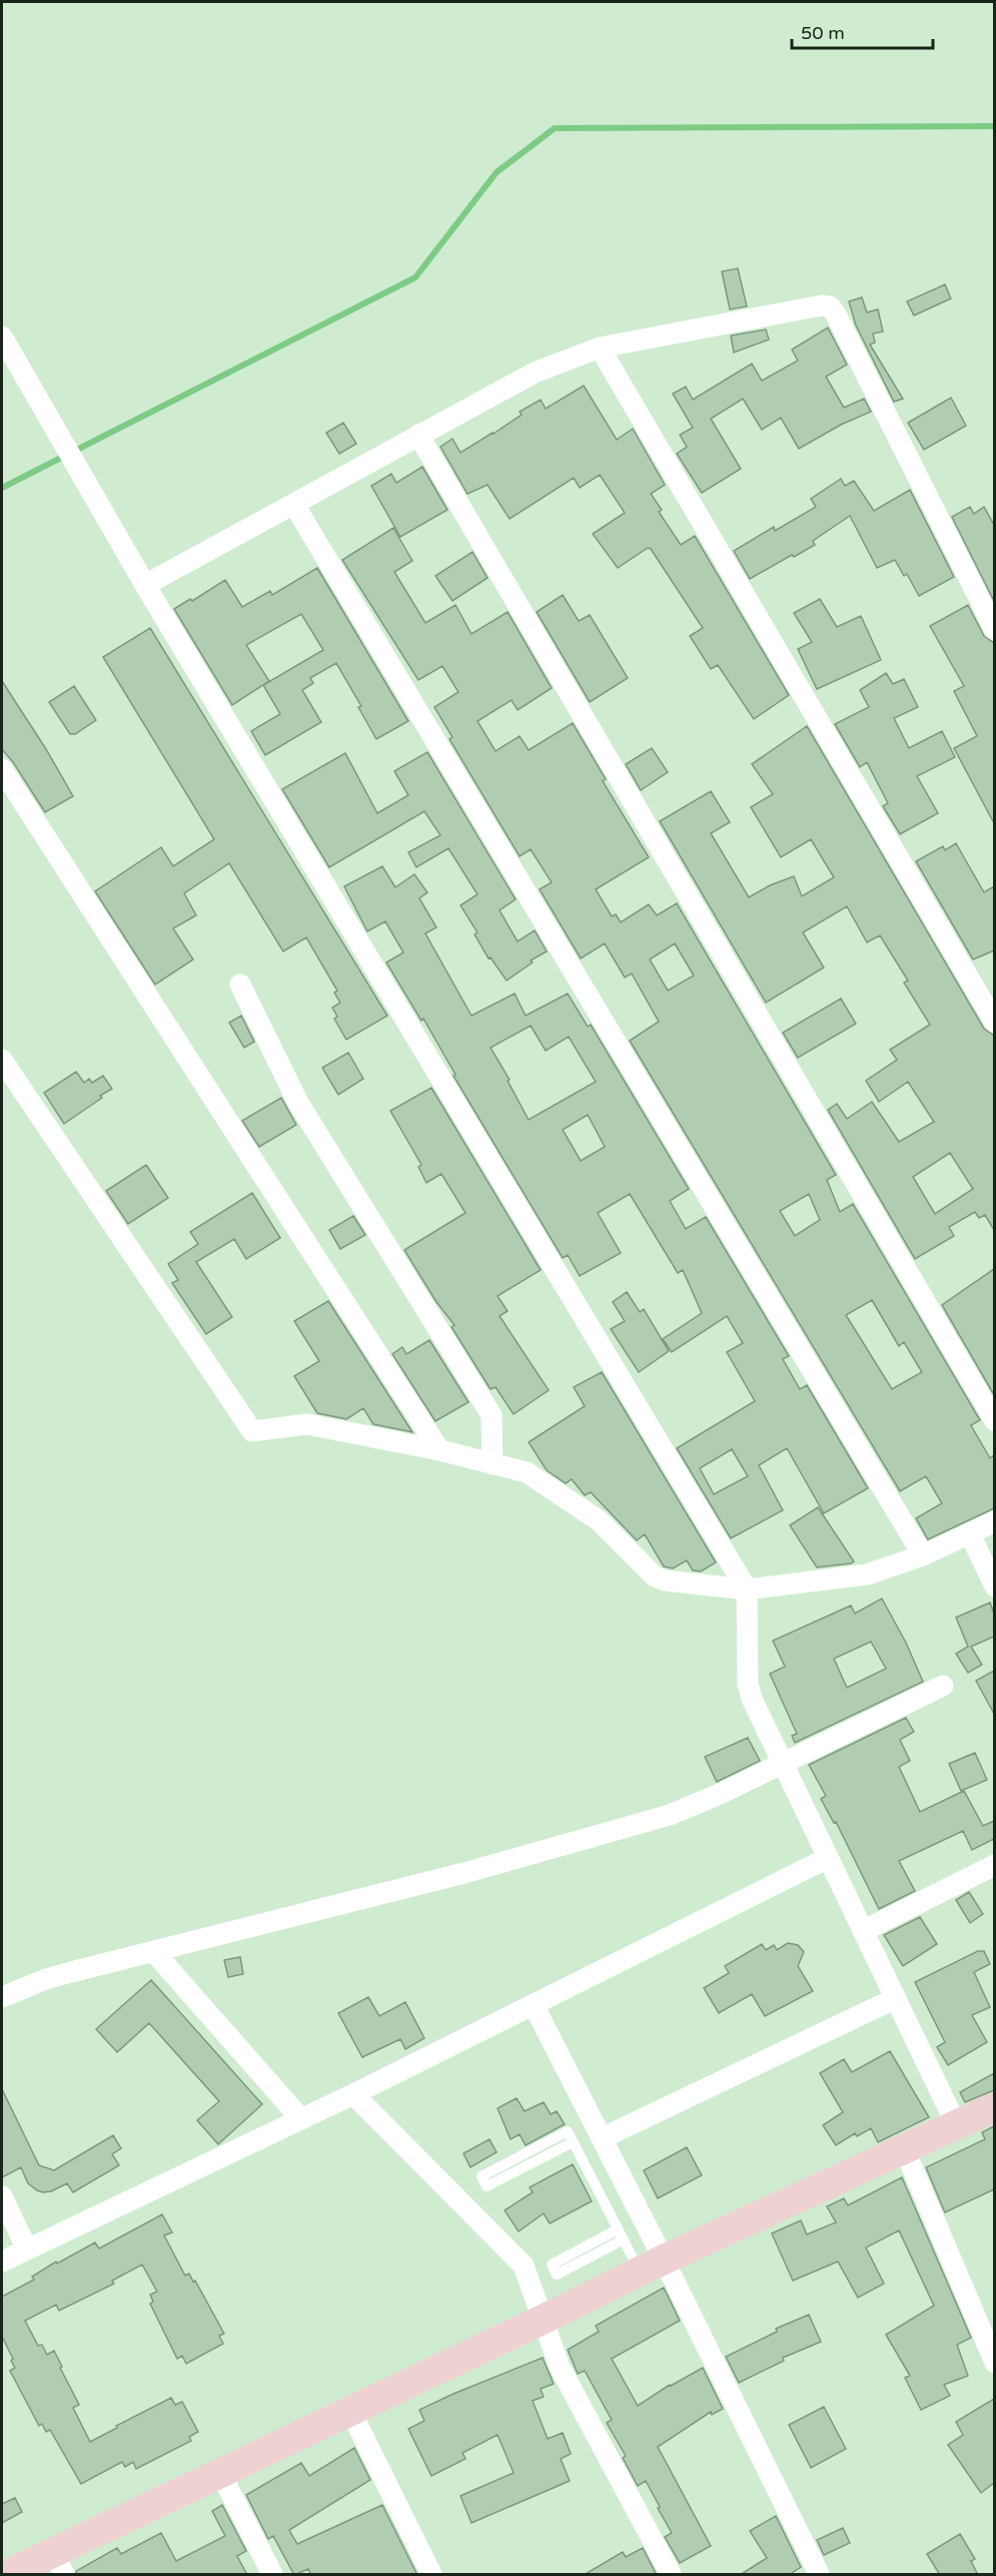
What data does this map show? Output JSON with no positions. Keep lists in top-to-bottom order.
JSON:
{
  "scale_bar": "50 m"
}
